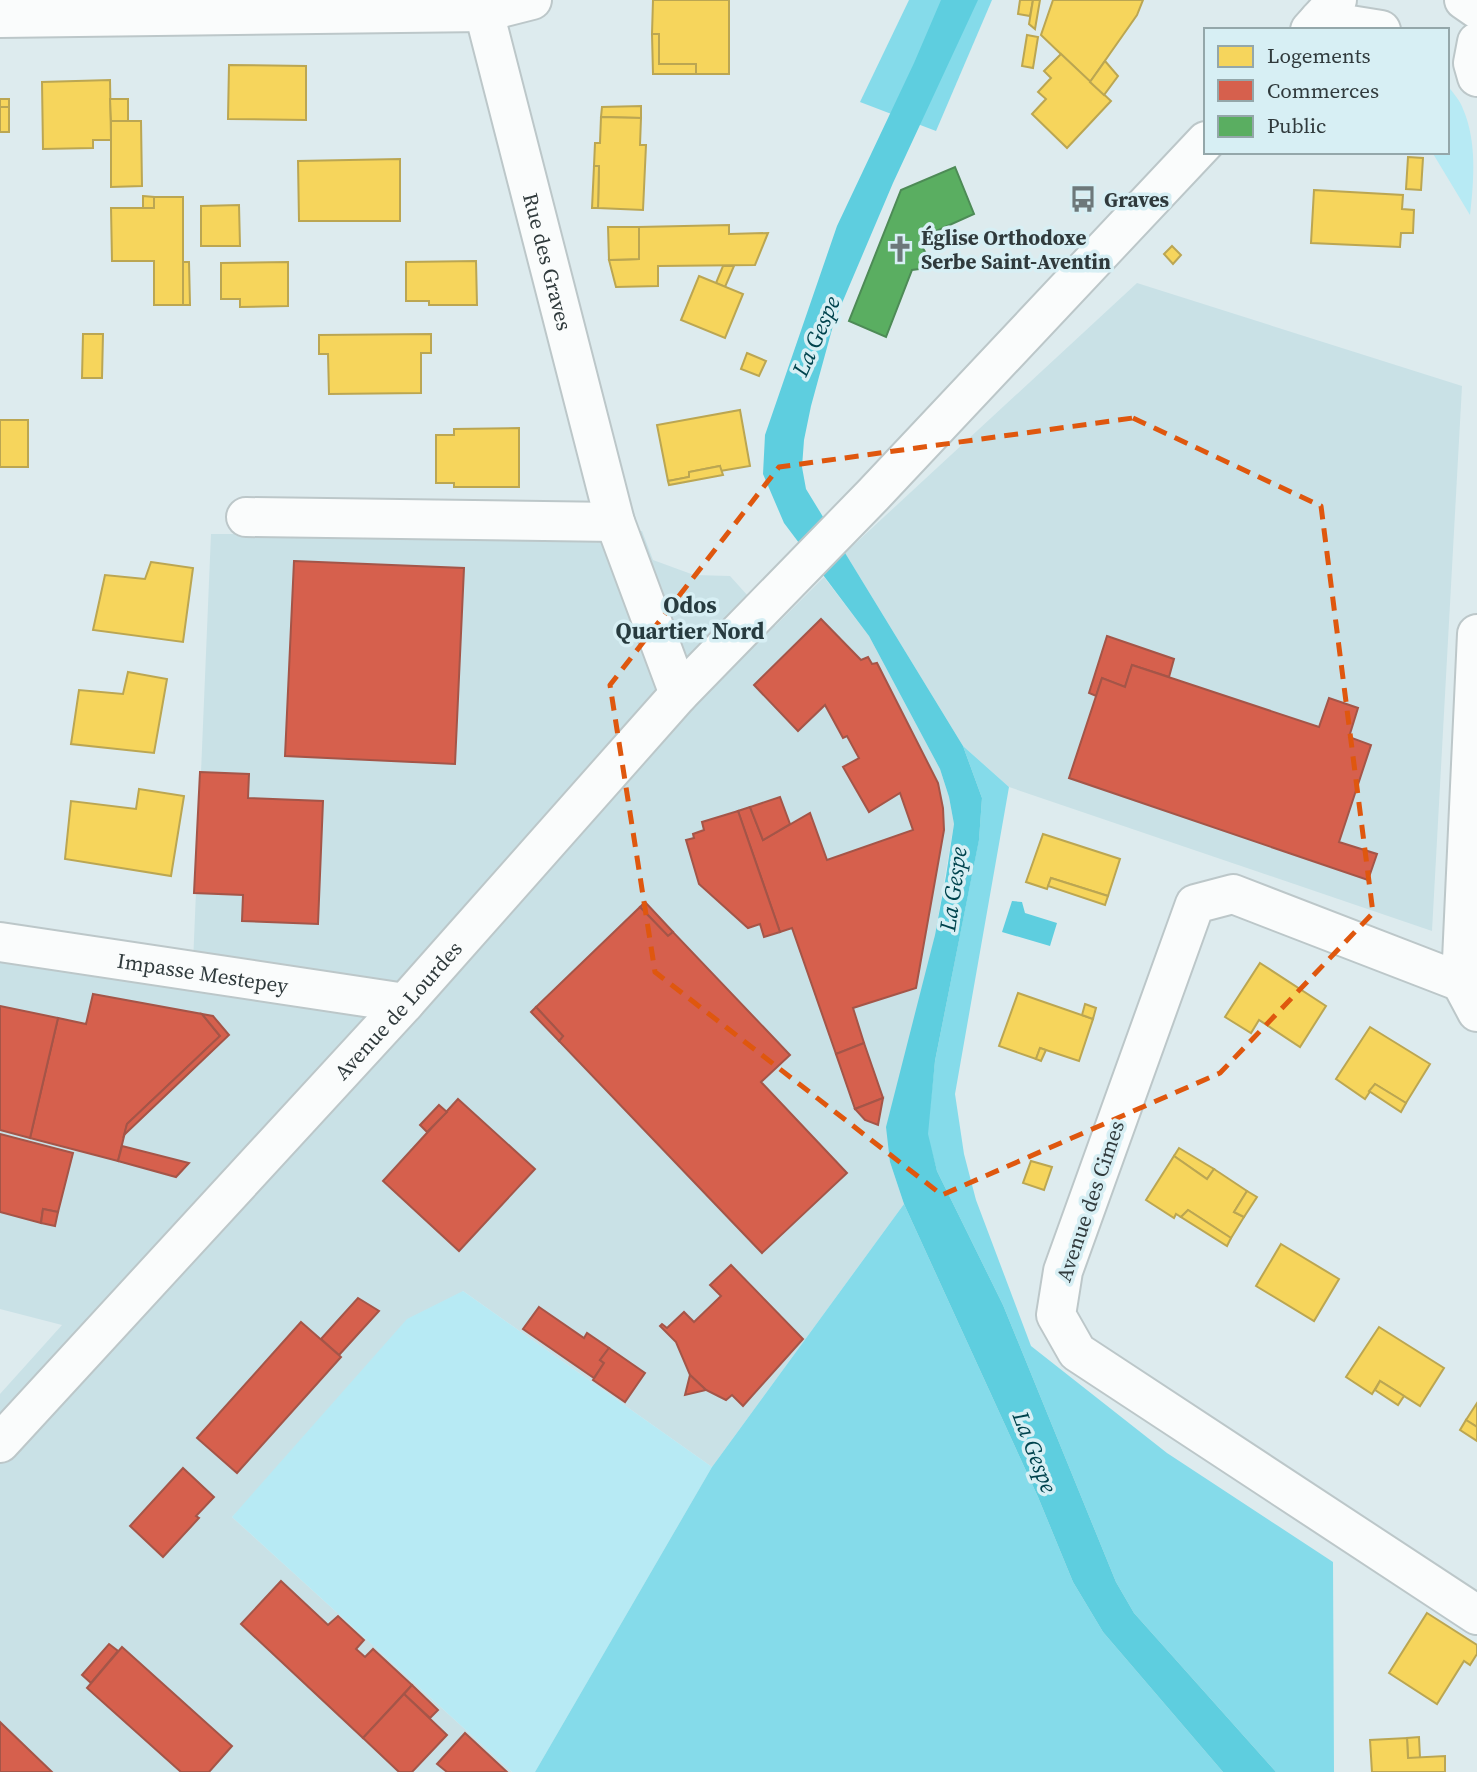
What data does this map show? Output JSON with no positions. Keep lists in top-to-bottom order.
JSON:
{
  "streets": {
    "street": [
      "Rue des Graves",
      "Impasse Mestepey",
      "Avenue de Lourdes",
      "Avenue des Cimes"
    ]
  },
  "crossings": [
    ["Rue des Graves", "Avenue de Lourdes"],
    ["Impasse Mestepey", "Avenue de Lourdes"]
  ],
  "districts": ["Odos Quartier Nord"],
  "water": ["La Gespe"],
  "places": {
    "bus stop": ["Graves"],
    "church": ["Église Orthodoxe Serbe Saint-Aventin"]
  },
  "legend": ["Logements", "Commerces", "Public"]
}
